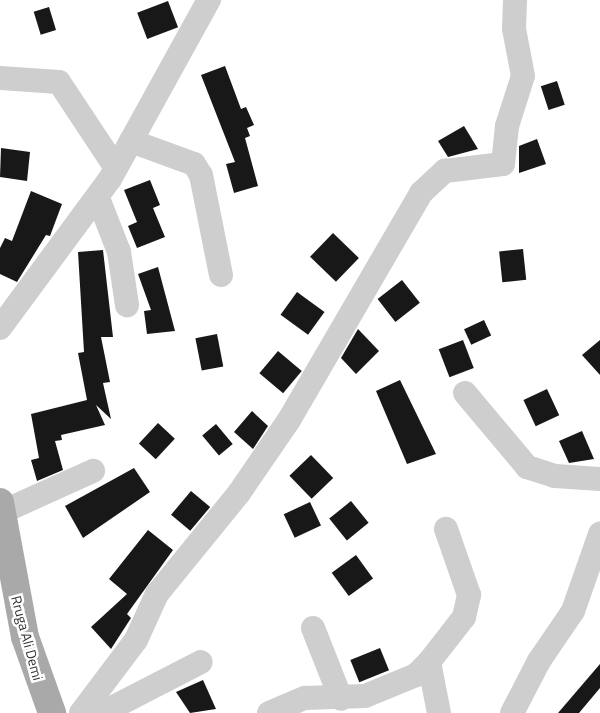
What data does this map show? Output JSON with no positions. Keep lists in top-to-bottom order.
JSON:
{
  "streets": {
    "main road": ["Rruga Ali Demi"]
  }
}
